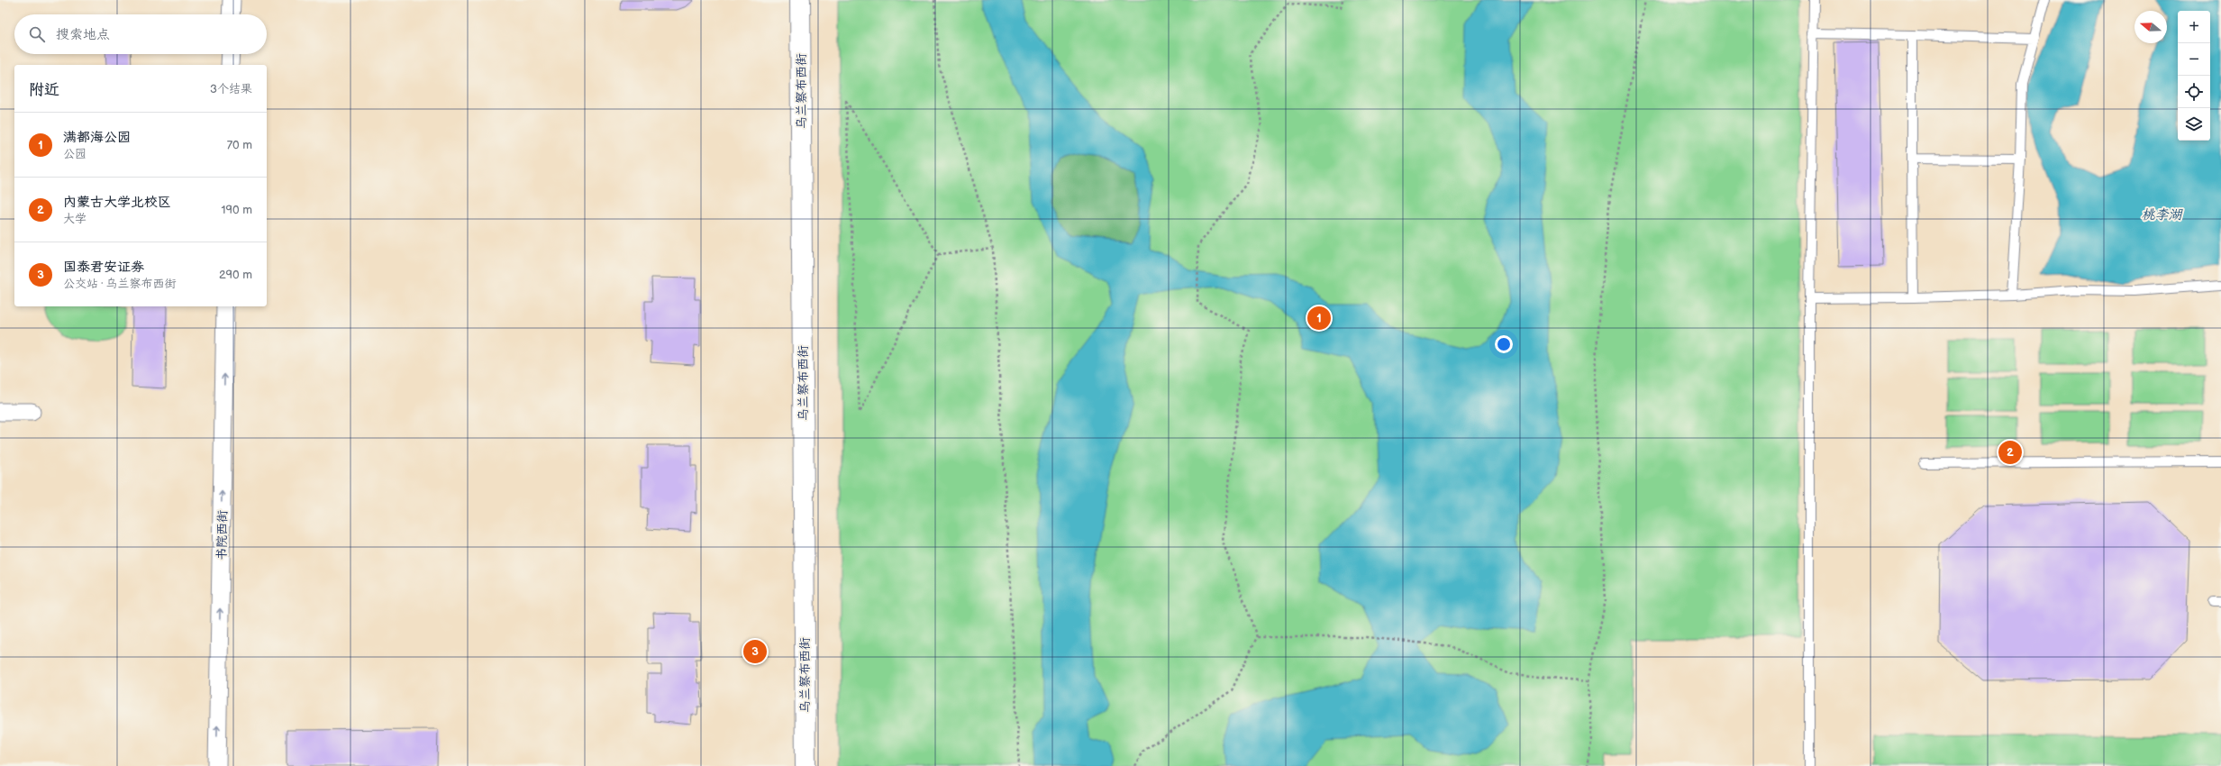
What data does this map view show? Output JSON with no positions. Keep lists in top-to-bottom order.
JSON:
{
  "streets": {
    "street": ["乌兰察布西街", "书院西街"]
  },
  "one_way": ["书院西街"],
  "water": ["桃李湖"],
  "north": "left",
  "page": {
    "map_buttons": ["+", "−"],
    "search": "搜索地点",
    "heading": ["附近", "3个结果"],
    "list": [
      {
        "mark": "1",
        "name": "满都海公园",
        "note": "公园",
        "value": "70 m"
      },
      {
        "mark": "2",
        "name": "内蒙古大学北校区",
        "note": "大学",
        "value": "190 m"
      },
      {
        "mark": "3",
        "name": "国泰君安证券",
        "note": "公交站 · 乌兰察布西街",
        "value": "290 m"
      }
    ],
    "pins": ["1", "2", "3"]
  }
}
